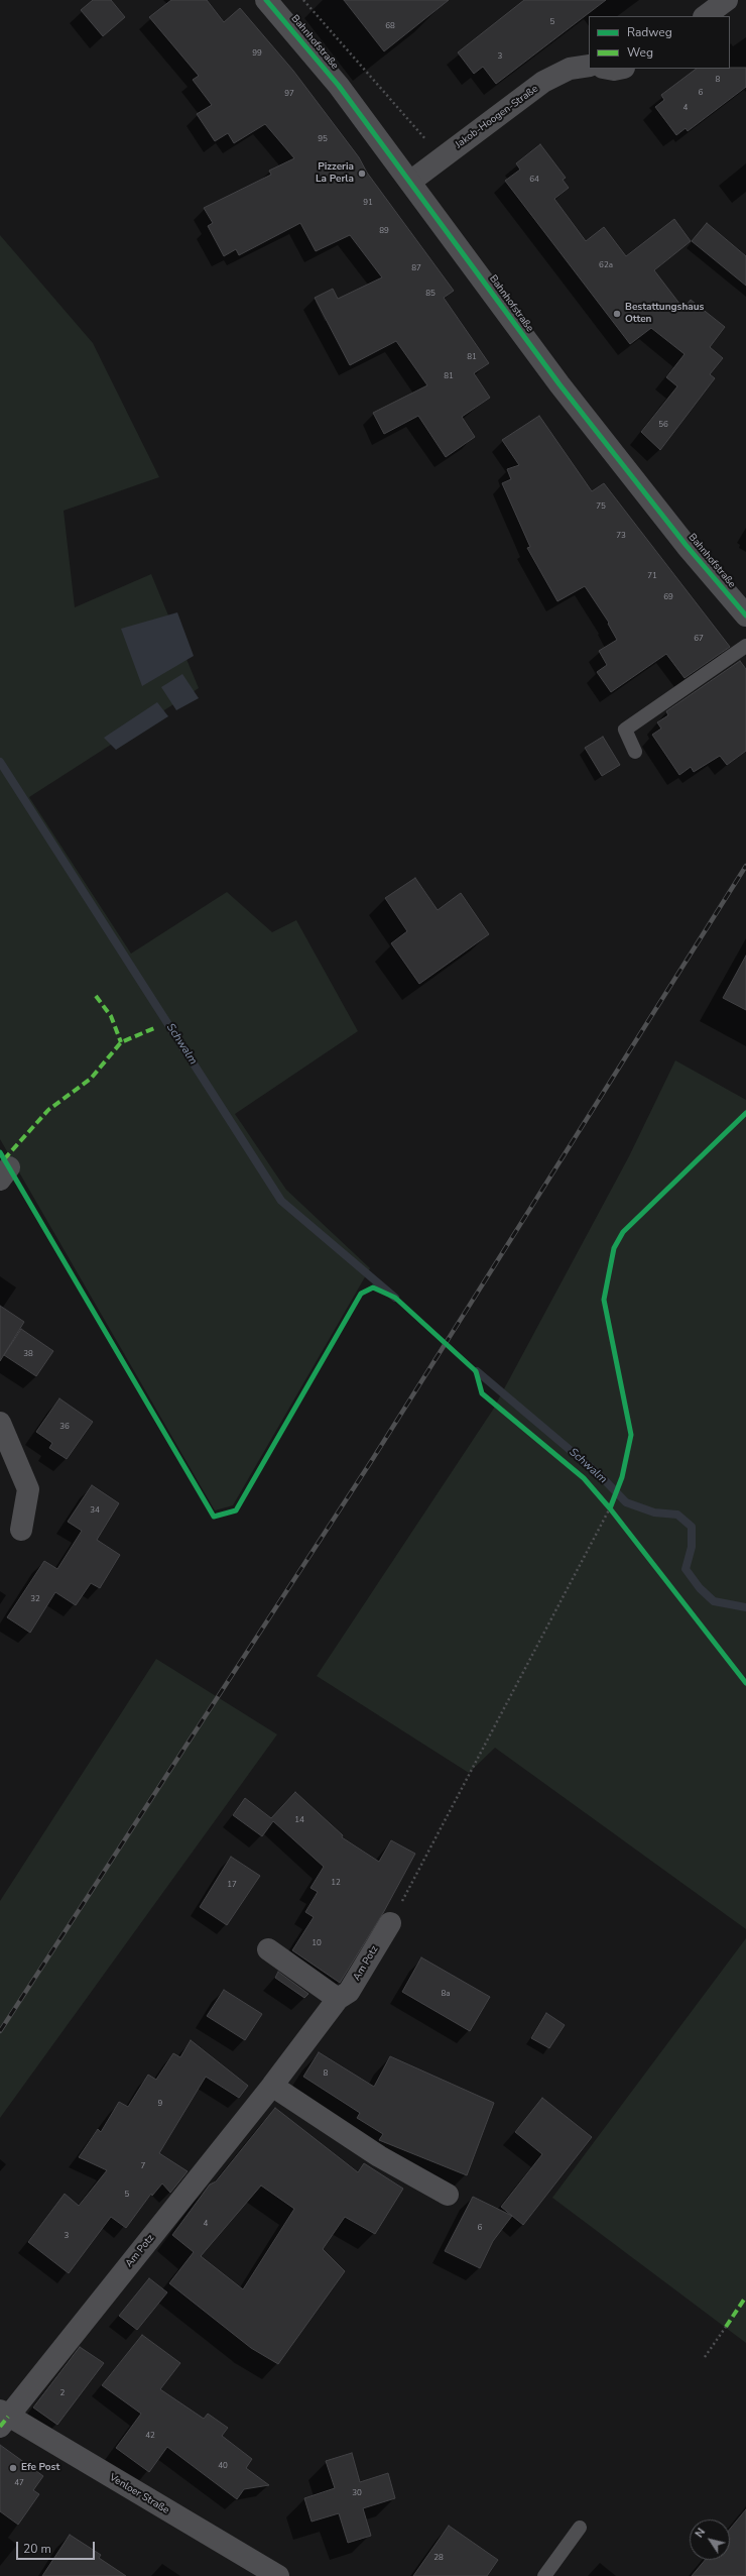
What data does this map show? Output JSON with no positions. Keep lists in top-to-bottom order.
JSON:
{
  "streets": {
    "street": [
      "Bahnhofstraße",
      "Jakob-Hoogen-Straße",
      "Am Potz",
      "Venloer Straße"
    ]
  },
  "crossings": [
    ["Bahnhofstraße", "Jakob-Hoogen-Straße"],
    ["Am Potz", "Venloer Straße"]
  ],
  "water": ["Schwalm"],
  "places": ["Pizzeria La Perla", "Bestattungshaus Otten", "Efe Post"],
  "house_numbers": [
    "5",
    "68",
    "99",
    "3",
    "8",
    "6",
    "97",
    "4",
    "95",
    "64",
    "91",
    "89",
    "62a",
    "87",
    "85",
    "81",
    "81",
    "56",
    "75",
    "73",
    "71",
    "69",
    "67",
    "38",
    "36",
    "34",
    "32",
    "14",
    "12",
    "17",
    "10",
    "8a",
    "8",
    "9",
    "7",
    "5",
    "4",
    "6",
    "3",
    "2",
    "42",
    "40",
    "47",
    "30",
    "28"
  ],
  "legend": ["Radweg", "Weg"],
  "scale_bar": "20 m",
  "north": "top left"
}
